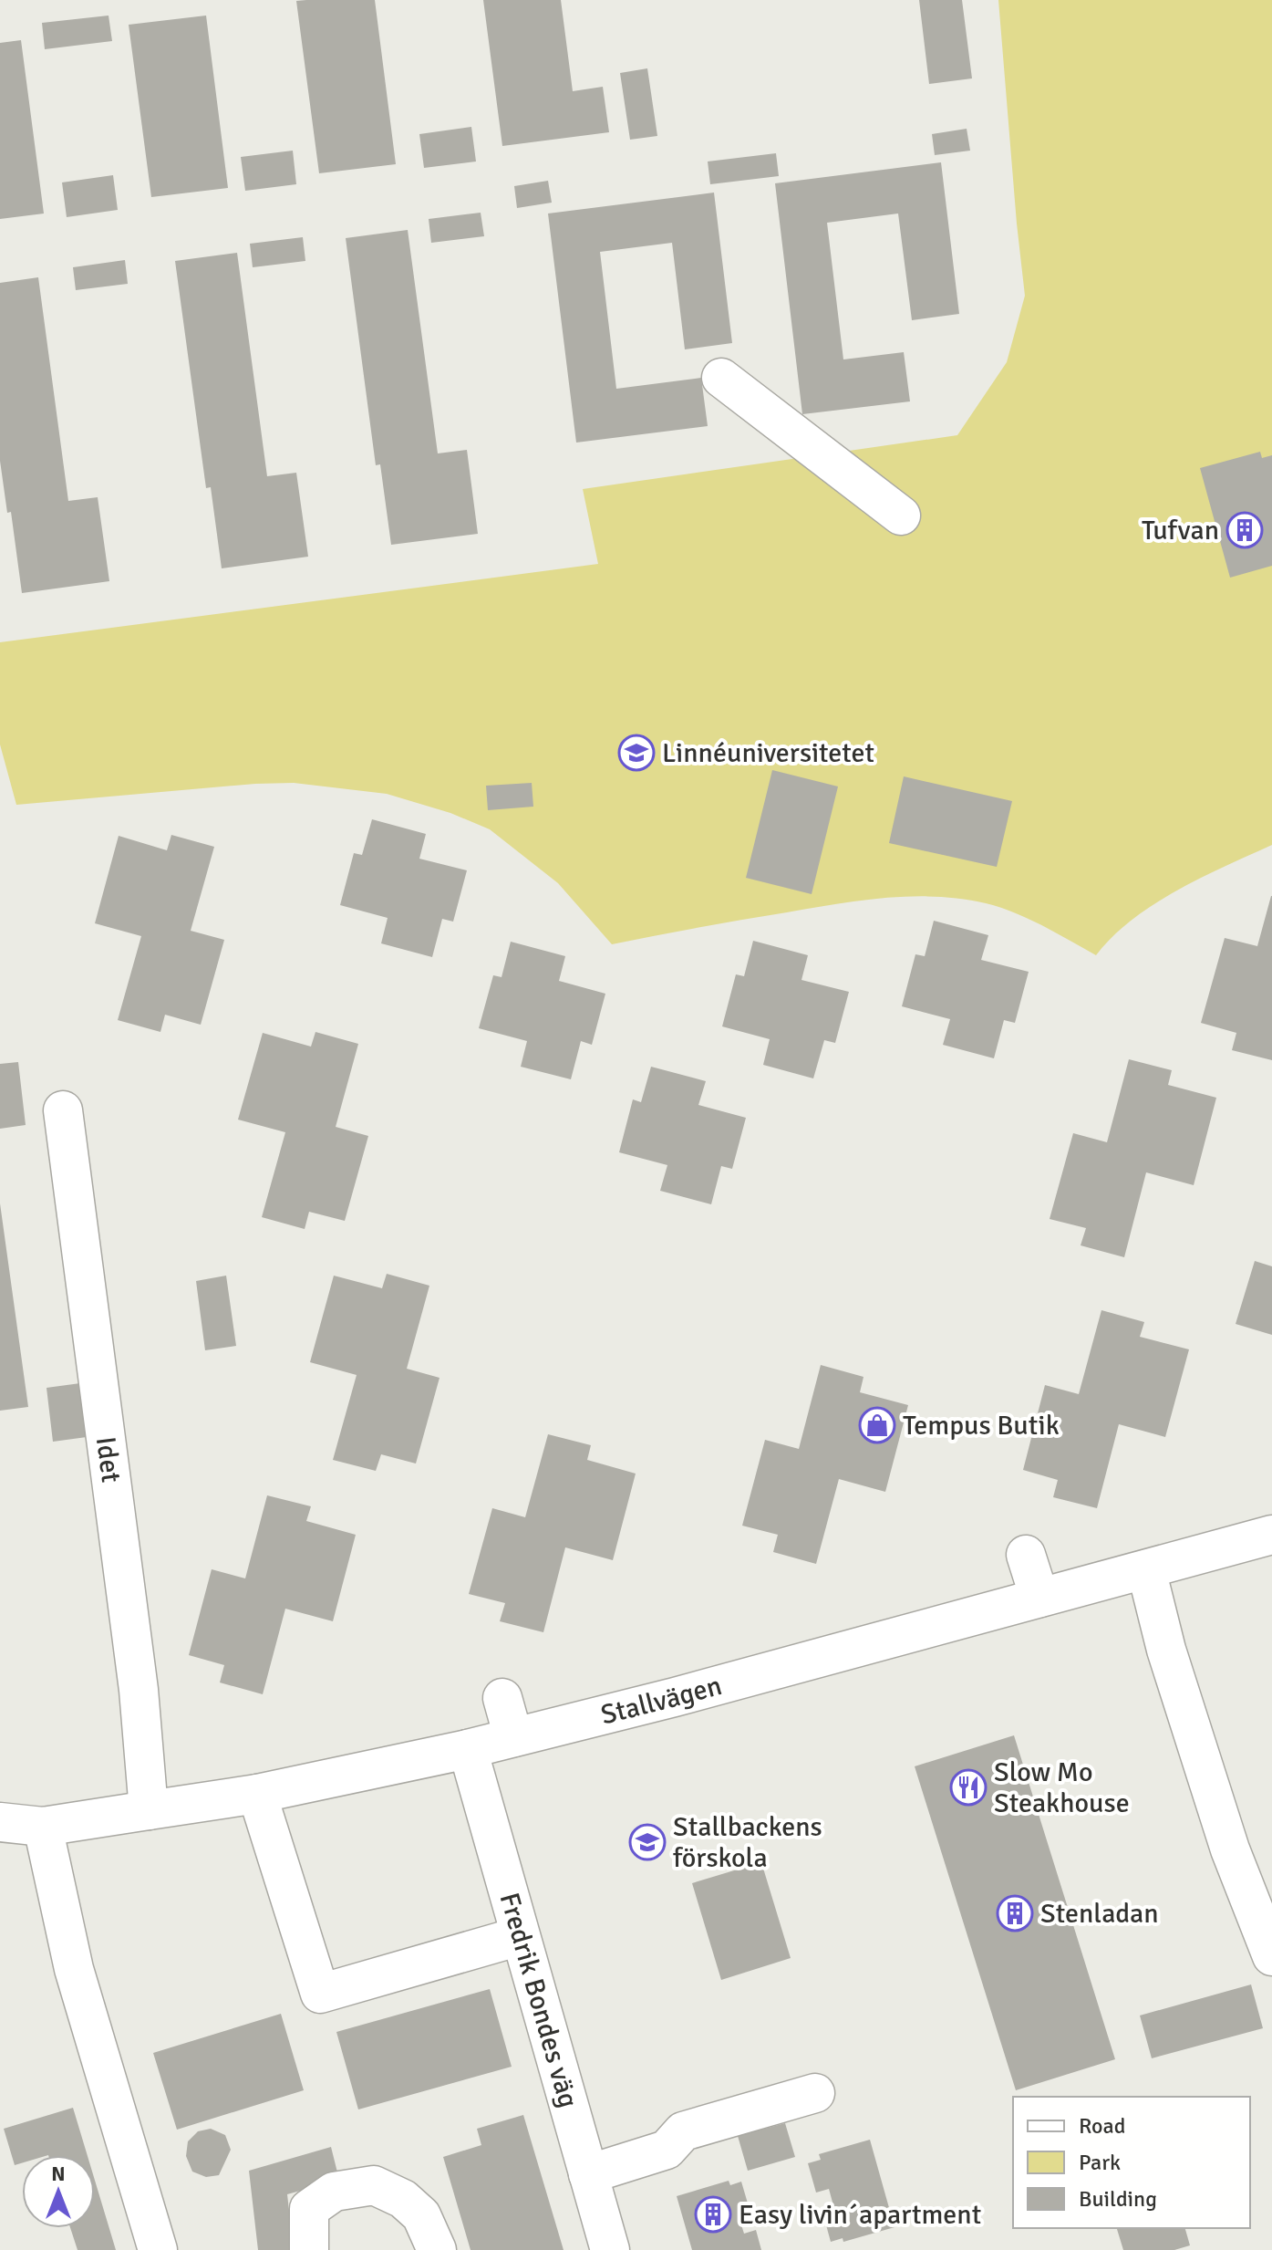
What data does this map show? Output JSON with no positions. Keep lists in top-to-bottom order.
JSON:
{
  "streets": {
    "street": ["Idet", "Stallvägen", "Fredrik Bondes väg"]
  },
  "crossings": [
    ["Idet", "Stallvägen"],
    ["Stallvägen", "Fredrik Bondes väg"]
  ],
  "places": {
    "building": ["Tufvan", "Stenladan", "Easy livin´apartment"],
    "school or university": ["Linnéuniversitetet", "Stallbackens förskola"],
    "shop": ["Tempus Butik"],
    "restaurant": ["Slow Mo Steakhouse"]
  },
  "legend": ["Road", "Park", "Building"],
  "north": "top"
}
